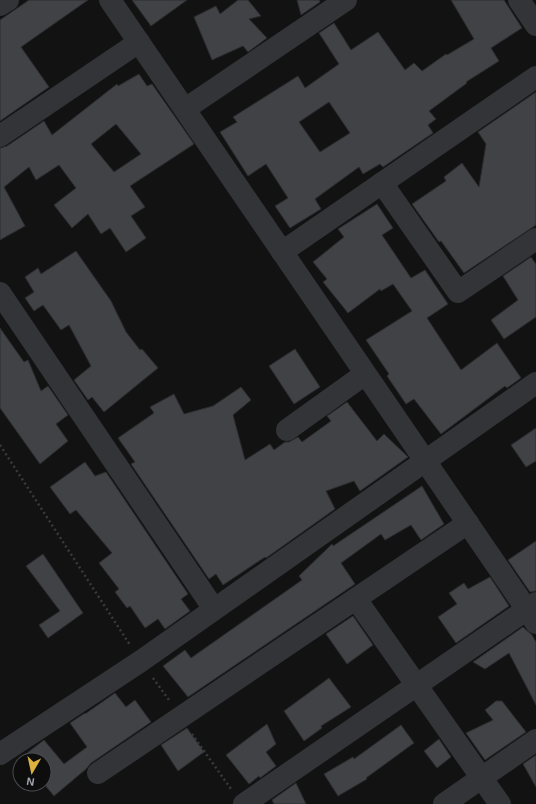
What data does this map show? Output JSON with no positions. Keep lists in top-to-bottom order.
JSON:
{
  "north": "bottom"
}
